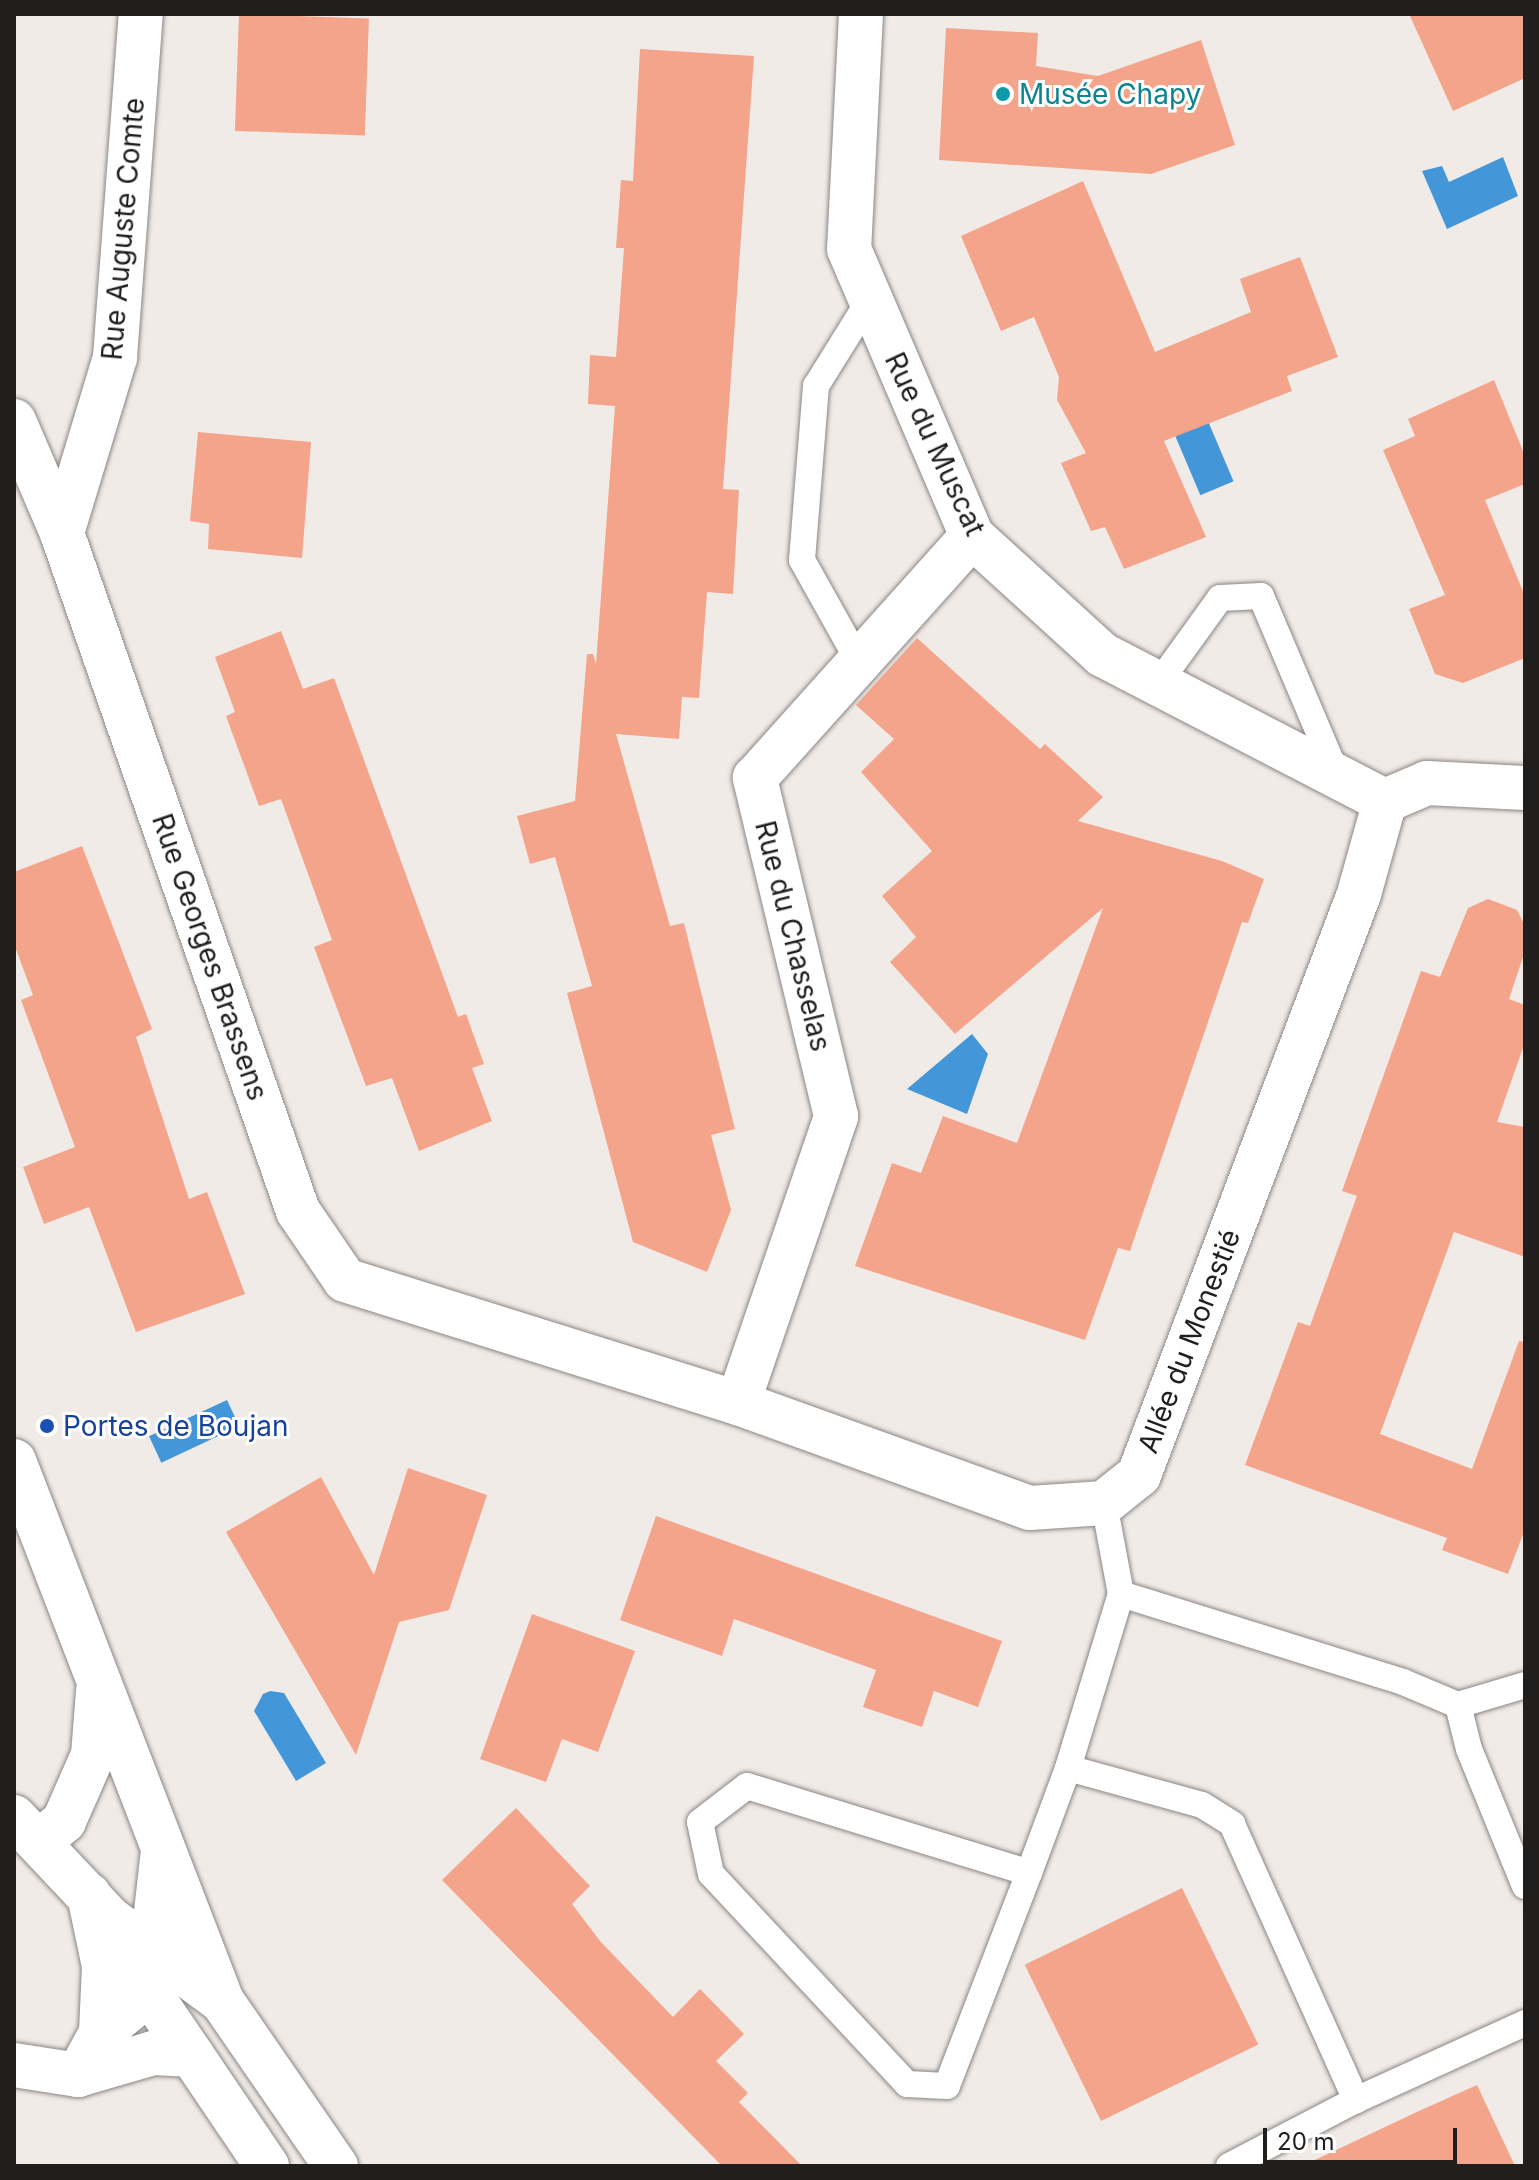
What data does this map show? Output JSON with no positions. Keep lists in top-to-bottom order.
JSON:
{
  "streets": {
    "street": [
      "Rue Auguste Comte",
      "Rue du Muscat",
      "Rue du Chasselas",
      "Rue Georges Brassens",
      "Allée du Monestié"
    ]
  },
  "crossings": [
    ["Rue Auguste Comte", "Rue Georges Brassens"],
    ["Rue du Muscat", "Rue du Chasselas"],
    ["Rue du Muscat", "Allée du Monestié"],
    ["Rue du Chasselas", "Rue Georges Brassens"]
  ],
  "places": ["Musée Chapy", "Portes de Boujan"],
  "scale_bar": "20 m"
}
